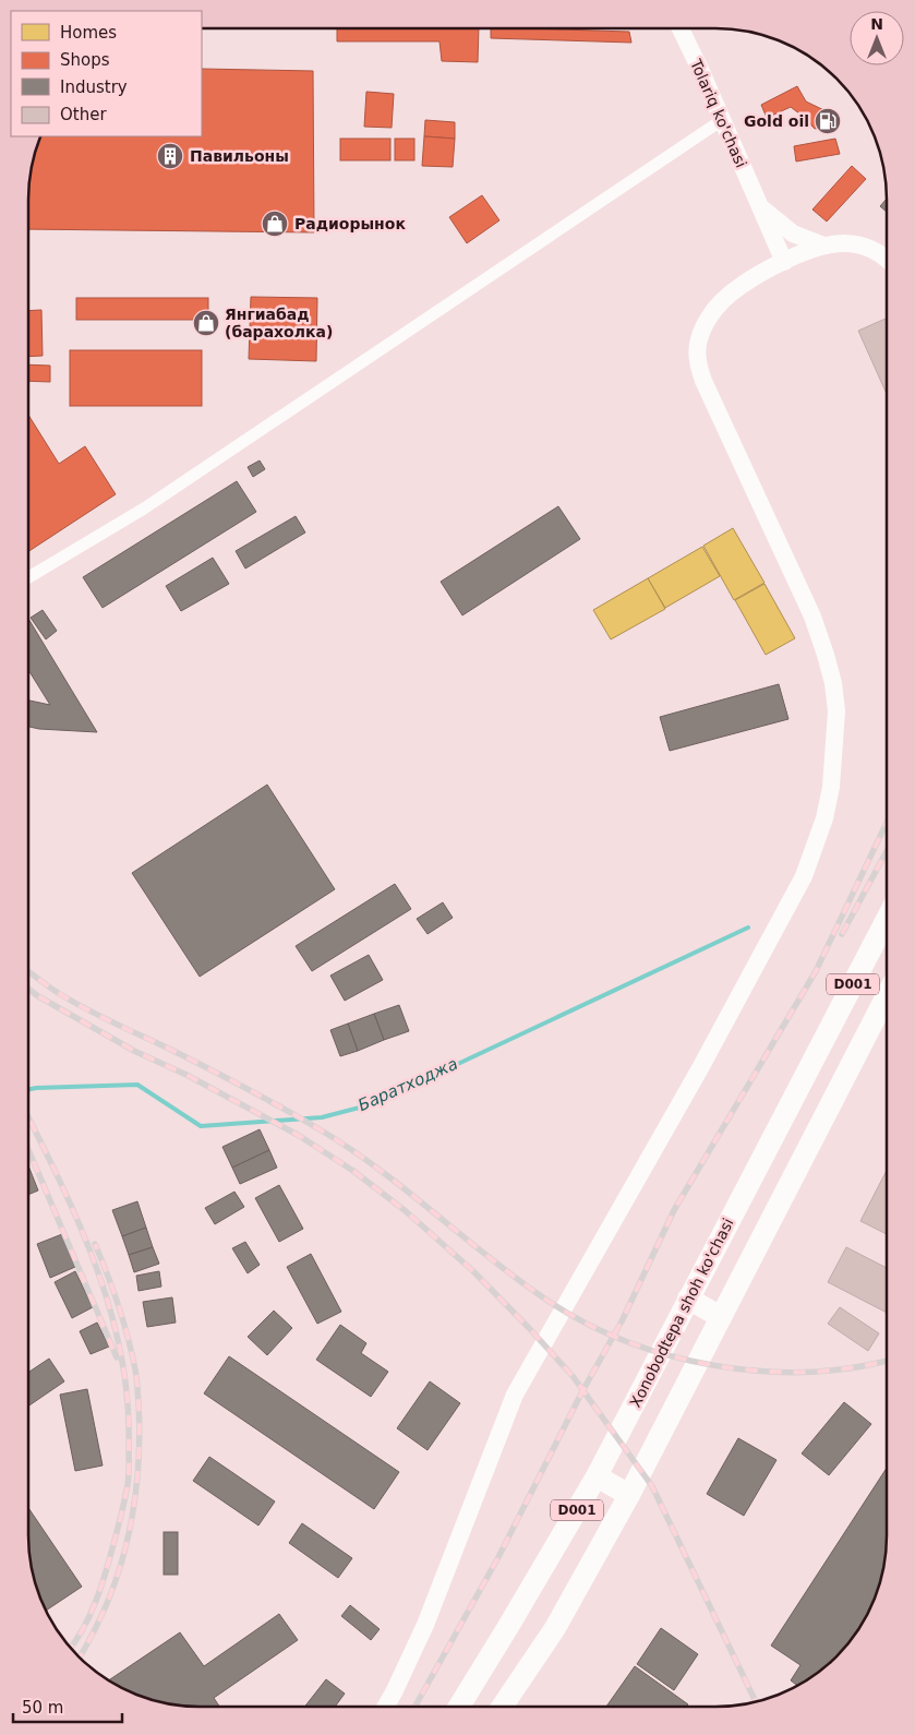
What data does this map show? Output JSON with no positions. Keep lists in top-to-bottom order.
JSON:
{
  "streets": {
    "highway": ["D001", "Xonobodtepa shoh ko'chasi"],
    "street": ["Tolariq ko'chasi"]
  },
  "water": ["Баратходжа"],
  "places": {
    "fuel station": ["Gold oil"],
    "building": ["Павильоны"],
    "shop": ["Радиорынок", "Янгиабад (барахолка)"]
  },
  "legend": [
    "Homes",
    "Shops",
    "Industry",
    "Other"
  ],
  "scale_bar": "50 m",
  "north": "top"
}
